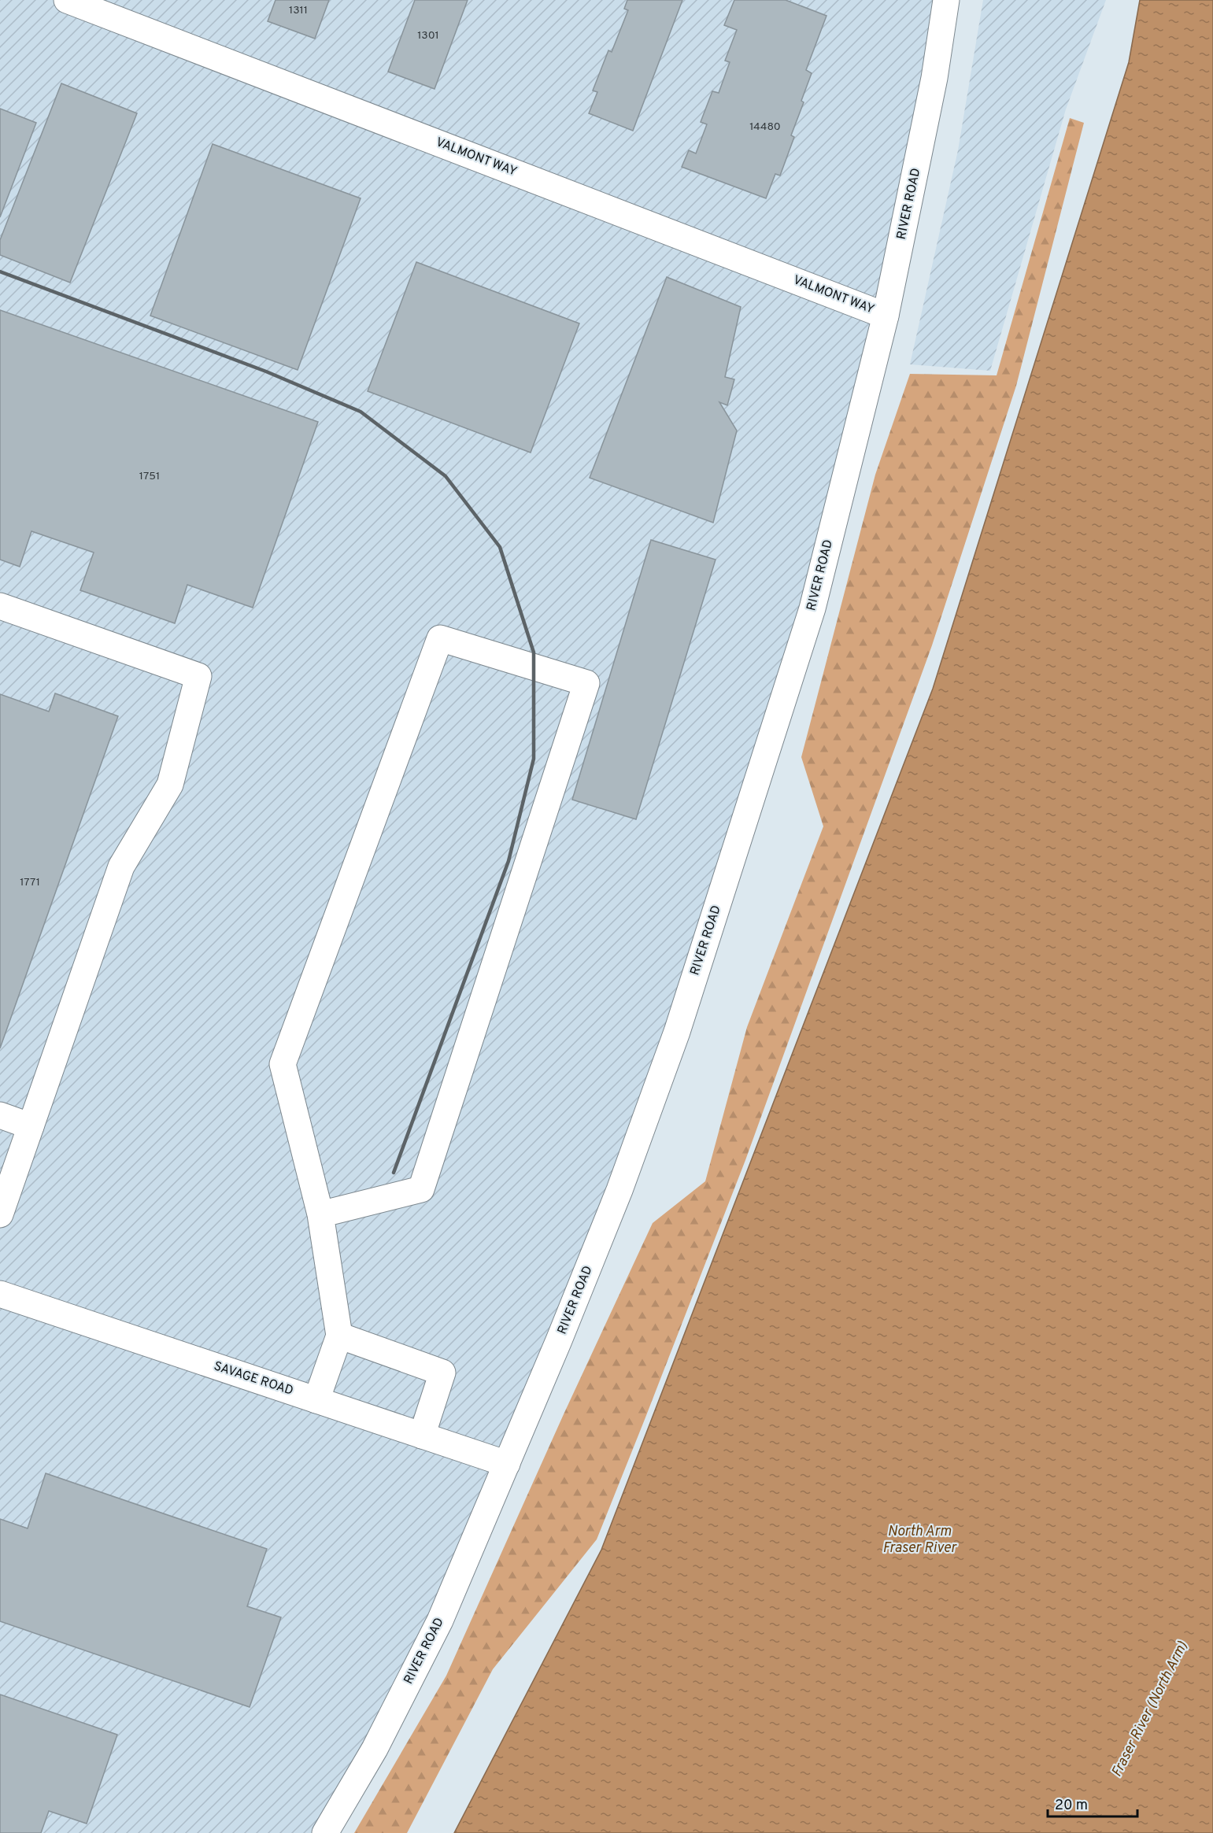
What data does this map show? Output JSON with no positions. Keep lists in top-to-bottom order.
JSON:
{
  "streets": {
    "street": ["VALMONT WAY", "RIVER ROAD", "SAVAGE ROAD"]
  },
  "crossings": [
    ["VALMONT WAY", "RIVER ROAD"],
    ["RIVER ROAD", "SAVAGE ROAD"]
  ],
  "water": ["North Arm Fraser River", "Fraser River (North Arm)"],
  "house_numbers": [
    "1311",
    "1301",
    "14480",
    "1751",
    "1771"
  ],
  "scale_bar": "20 m"
}
